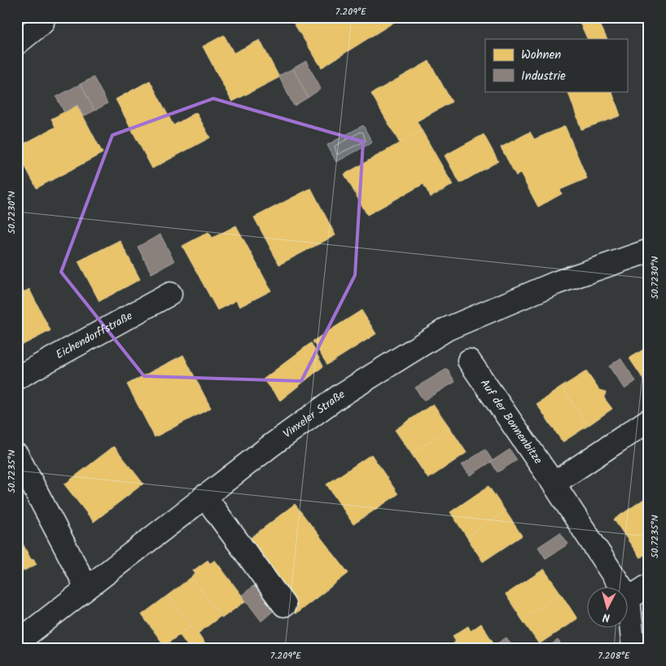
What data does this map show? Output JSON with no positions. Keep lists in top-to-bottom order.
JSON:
{
  "streets": {
    "street": ["Eichendorffstraße", "Vinxeler Straße", "Auf der Bonnenbitze"]
  },
  "legend": ["Wohnen", "Industrie"],
  "north": "bottom",
  "coordinates": [
    "7.209°E",
    "50.7230°N",
    "50.7235°N",
    "7.208°E"
  ]
}
